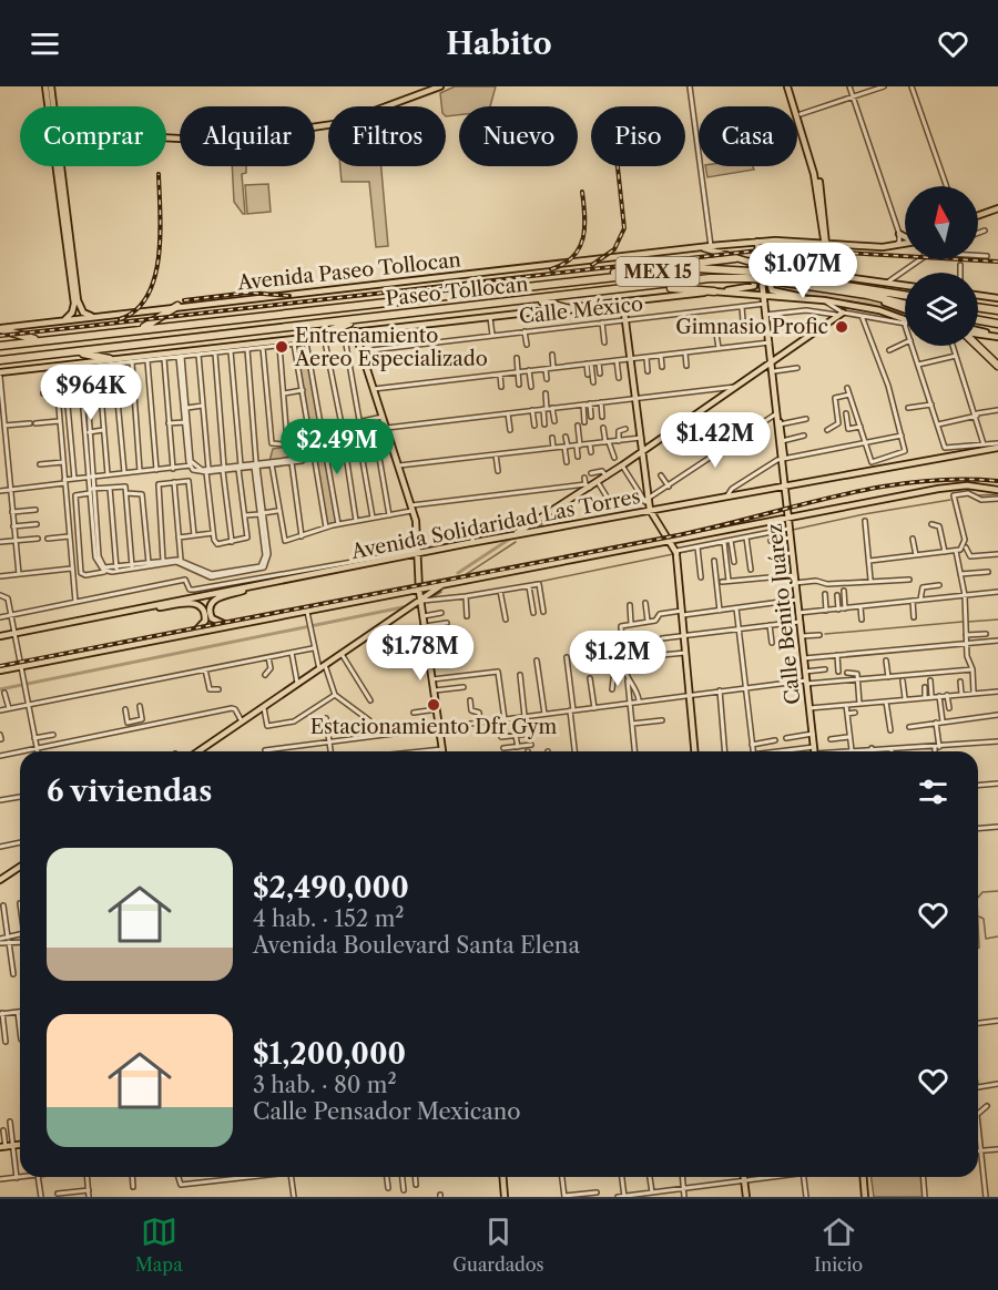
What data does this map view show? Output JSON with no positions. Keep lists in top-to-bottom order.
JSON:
{
  "streets": {
    "highway": ["MEX 15", "Paseo Tollocan"],
    "main road": ["Avenida Paseo Tollocan", "Avenida Solidaridad Las Torres", "Calle Benito Juárez"],
    "street": ["Calle México"]
  },
  "crossings": [
    ["Avenida Paseo Tollocan", "Paseo Tollocan"],
    ["Avenida Paseo Tollocan", "Calle Benito Juárez"],
    ["Calle México", "Calle Benito Juárez"],
    ["Avenida Solidaridad Las Torres", "Calle Benito Juárez"]
  ],
  "places": ["Gimnasio Profic", "Entrenamiento Aereo Especializado", "Estacionamiento Dfr Gym"],
  "north": "top",
  "page": {
    "header": "Habito",
    "chip": [
      "Comprar",
      "Alquilar",
      "Filtros",
      "Nuevo",
      "Piso",
      "Casa"
    ],
    "price": [
      "$1.07M",
      "$964K",
      "$1.42M",
      "$2.49M",
      "$1.78M",
      "$1.2M"
    ],
    "heading": "6 viviendas",
    "list": [
      {
        "name": "$2,490,000",
        "note": "4 hab. · 152 m² · Avenida Boulevard Santa Elena"
      },
      {
        "name": "$1,200,000",
        "note": "3 hab. · 80 m² · Calle Pensador Mexicano"
      }
    ],
    "tabs": ["Mapa", "Guardados", "Inicio"]
  }
}
